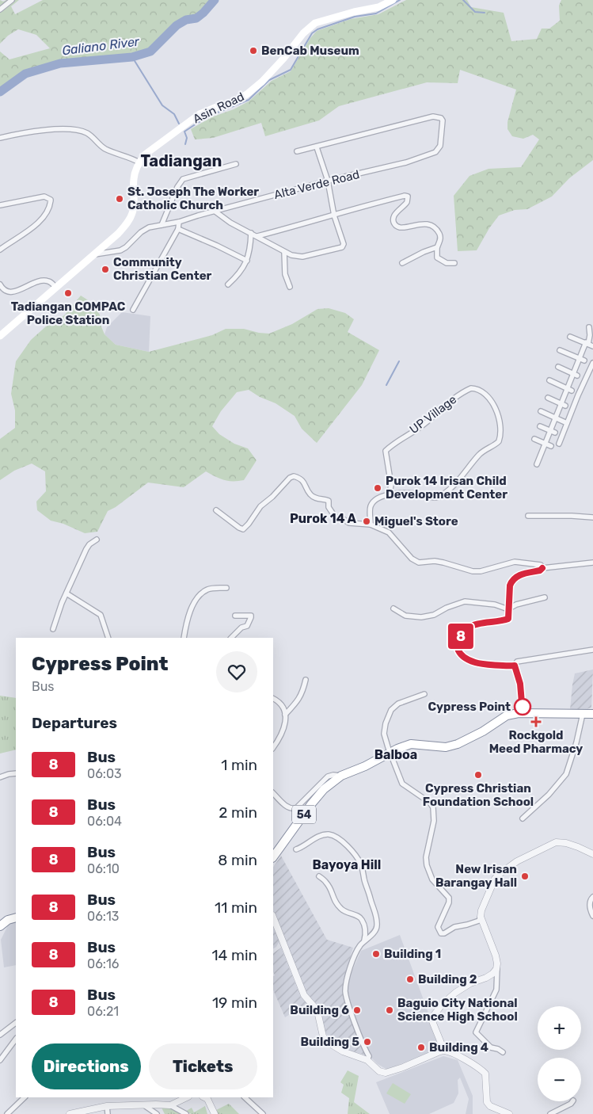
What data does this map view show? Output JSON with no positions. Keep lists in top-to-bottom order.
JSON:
{
  "streets": {
    "highway": ["54"],
    "main road": ["Asin Road"],
    "street": ["Alta Verde Road", "UP Village"]
  },
  "crossings": [
    ["Asin Road", "Alta Verde Road"]
  ],
  "districts": [
    "Tadiangan",
    "Purok 14 A",
    "Balboa",
    "Bayoya Hill"
  ],
  "water": ["Galiano River"],
  "places": {
    "other": [
      "BenCab Museum",
      "St. Joseph The Worker Catholic Church",
      "Community Christian Center",
      "Tadiangan COMPAC Police Station",
      "Purok 14 Irisan Child Development Center",
      "Miguel's Store",
      "Cypress Point",
      "Cypress Christian Foundation School",
      "New Irisan Barangay Hall",
      "Building 1",
      "Building 2",
      "Building 6",
      "Baguio City National Science High School",
      "Building 5",
      "Building 4"
    ],
    "health": ["Rockgold Meed Pharmacy"]
  },
  "lines": ["bus line 8"],
  "page": {
    "on_map": "8",
    "heading": [
      ["Cypress Point", "Bus"],
      "Departures"
    ],
    "list": [
      {
        "mark": "8",
        "name": "Bus",
        "note": "06:03",
        "value": "1 min"
      },
      {
        "mark": "8",
        "name": "Bus",
        "note": "06:04",
        "value": "2 min"
      },
      {
        "mark": "8",
        "name": "Bus",
        "note": "06:10",
        "value": "8 min"
      },
      {
        "mark": "8",
        "name": "Bus",
        "note": "06:13",
        "value": "11 min"
      },
      {
        "mark": "8",
        "name": "Bus",
        "note": "06:16",
        "value": "14 min"
      },
      {
        "mark": "8",
        "name": "Bus",
        "note": "06:21",
        "value": "19 min"
      }
    ],
    "map_buttons": ["+", "−"],
    "buttons": ["Directions", "Tickets"]
  }
}
